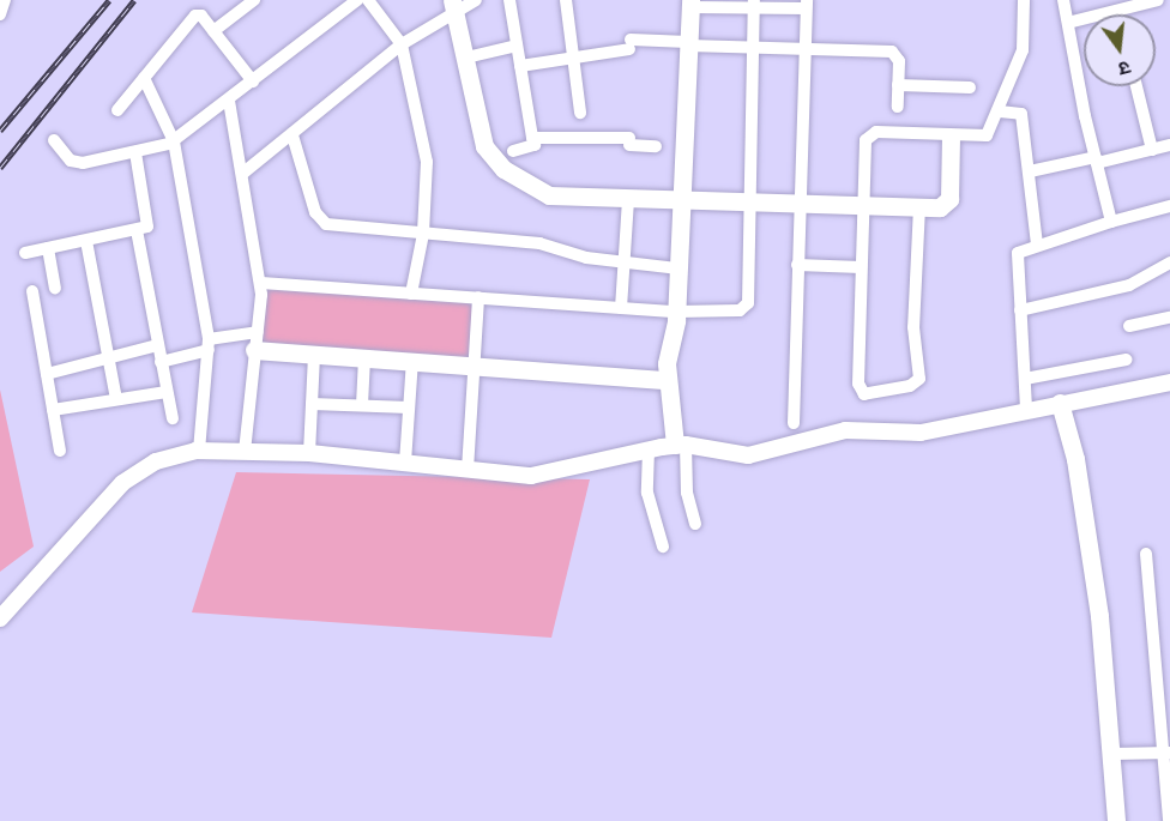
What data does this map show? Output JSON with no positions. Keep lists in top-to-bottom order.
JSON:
{
  "north": "bottom"
}
